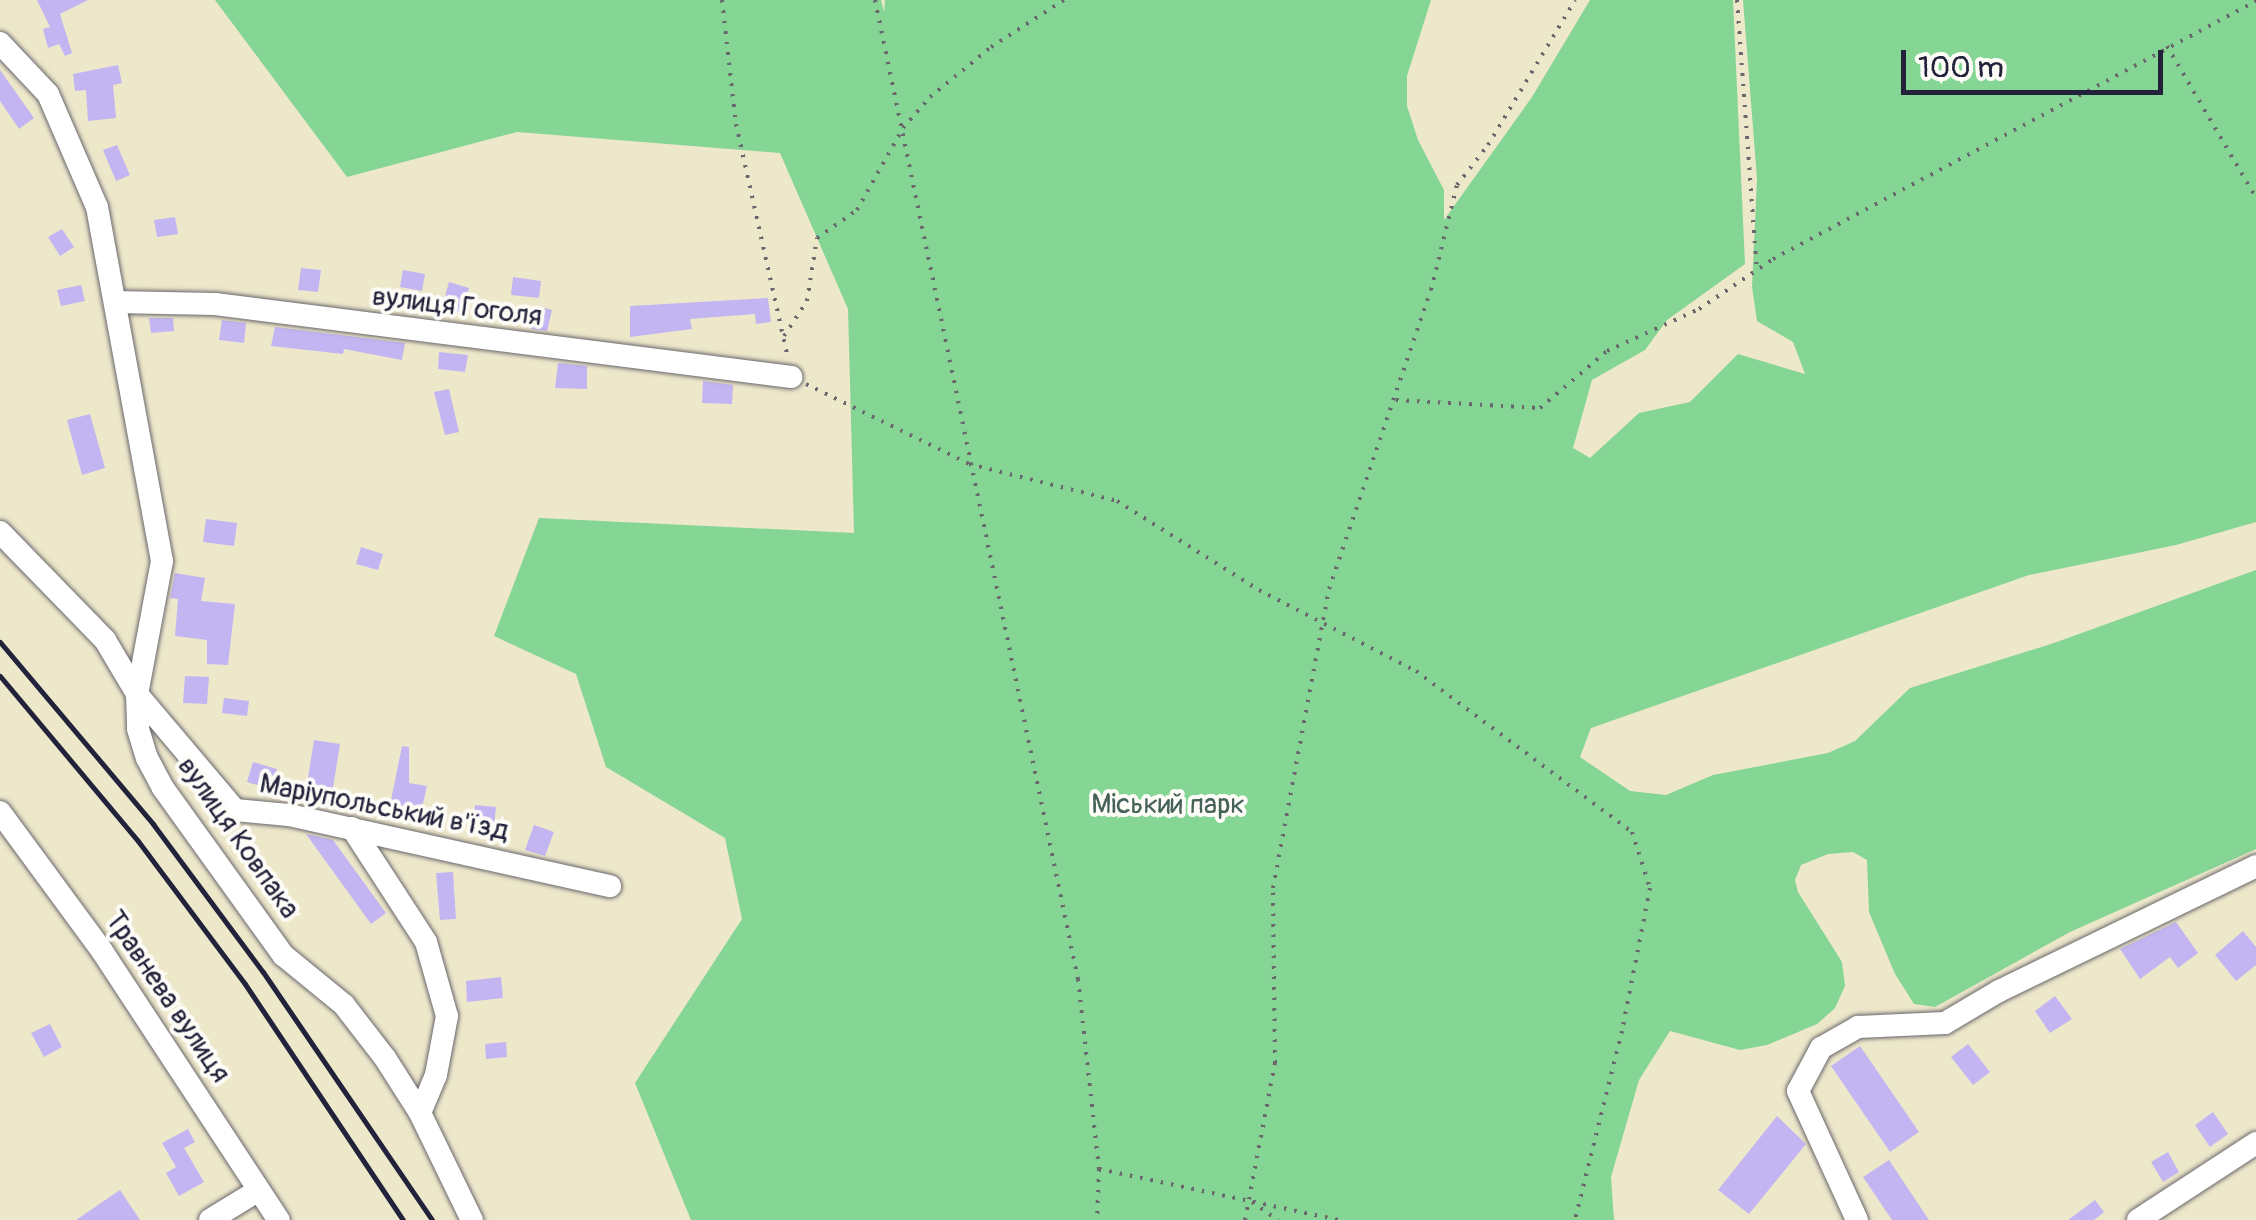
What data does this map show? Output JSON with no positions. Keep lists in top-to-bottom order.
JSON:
{
  "streets": {
    "street": [
      "вулиця Гоголя",
      "Маріупольський в'їзд",
      "вулиця Ковпака",
      "Травнева вулиця"
    ]
  },
  "crossings": [
    ["вулиця Гоголя", "вулиця Ковпака"],
    ["Маріупольський в'їзд", "вулиця Ковпака"]
  ],
  "parks": ["Міський парк"],
  "scale_bar": "100 m"
}
